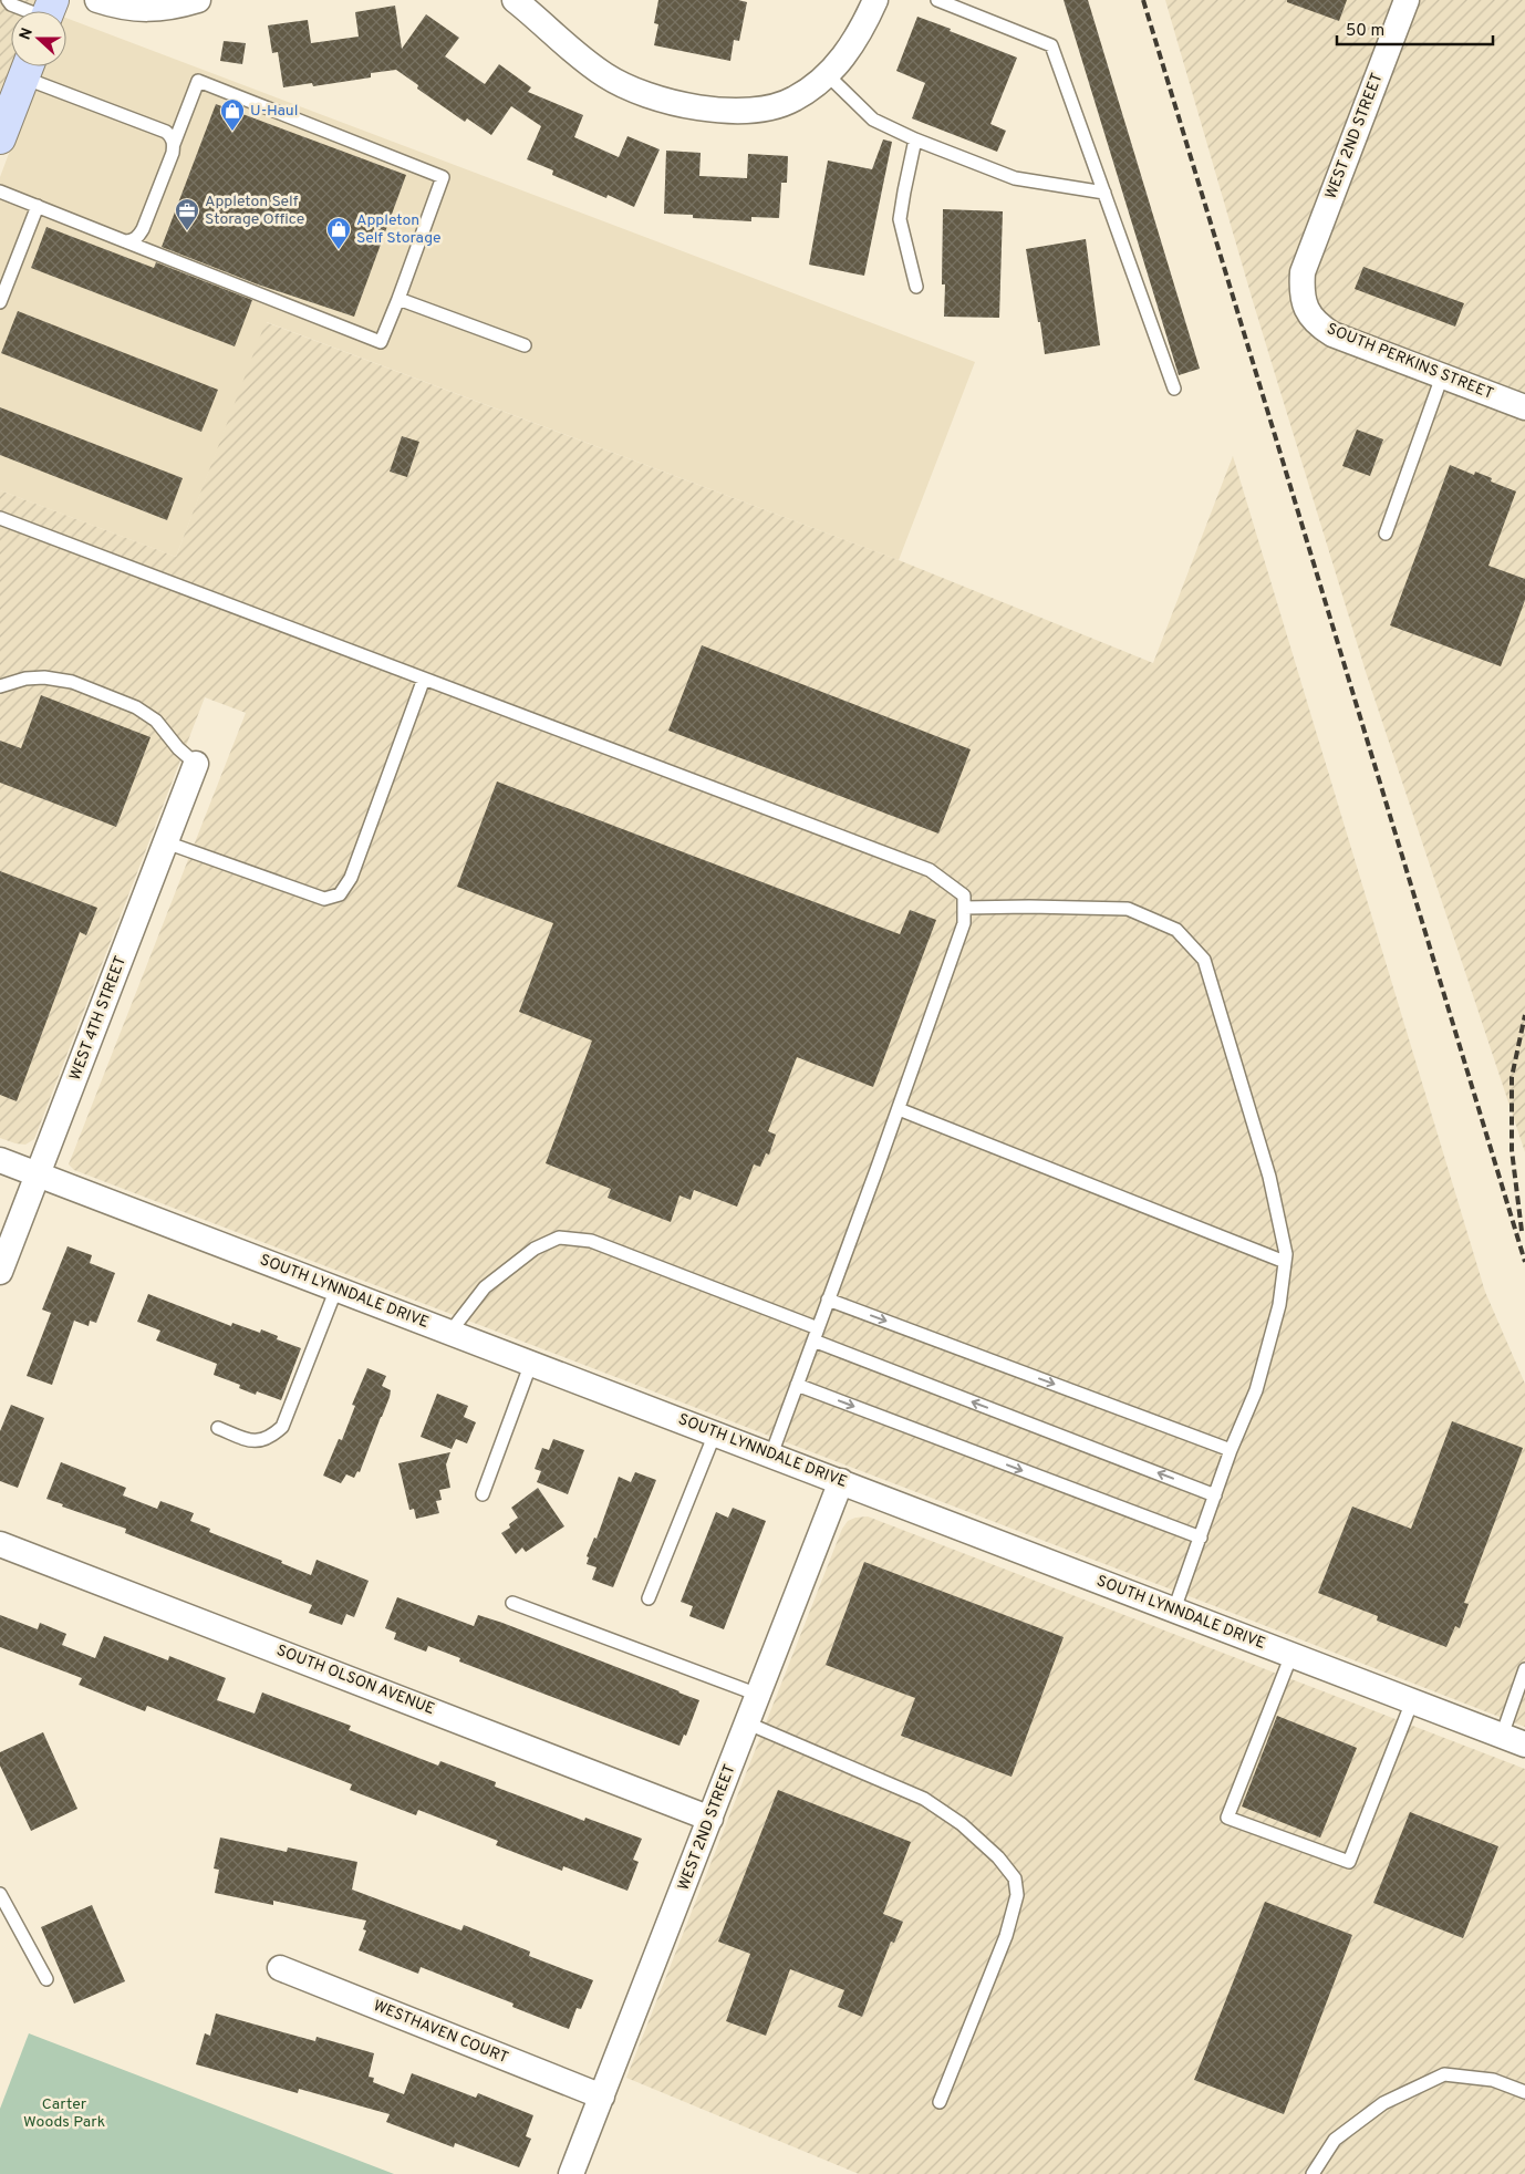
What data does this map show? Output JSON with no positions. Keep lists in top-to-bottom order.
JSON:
{
  "streets": {
    "street": [
      "WEST 2ND STREET",
      "SOUTH PERKINS STREET",
      "WEST 4TH STREET",
      "SOUTH LYNNDALE DRIVE",
      "SOUTH OLSON AVENUE",
      "WESTHAVEN COURT"
    ]
  },
  "crossings": [
    ["WEST 2ND STREET", "SOUTH PERKINS STREET"],
    ["WEST 2ND STREET", "SOUTH LYNNDALE DRIVE"],
    ["WEST 2ND STREET", "SOUTH OLSON AVENUE"],
    ["WEST 2ND STREET", "WESTHAVEN COURT"],
    ["WEST 4TH STREET", "SOUTH LYNNDALE DRIVE"]
  ],
  "parks": ["Carter Woods Park"],
  "places": {
    "shop": ["U-Haul", "Appleton Self Storage"],
    "office": ["Appleton Self Storage Office"]
  },
  "scale_bar": "50 m",
  "north": "left"
}
